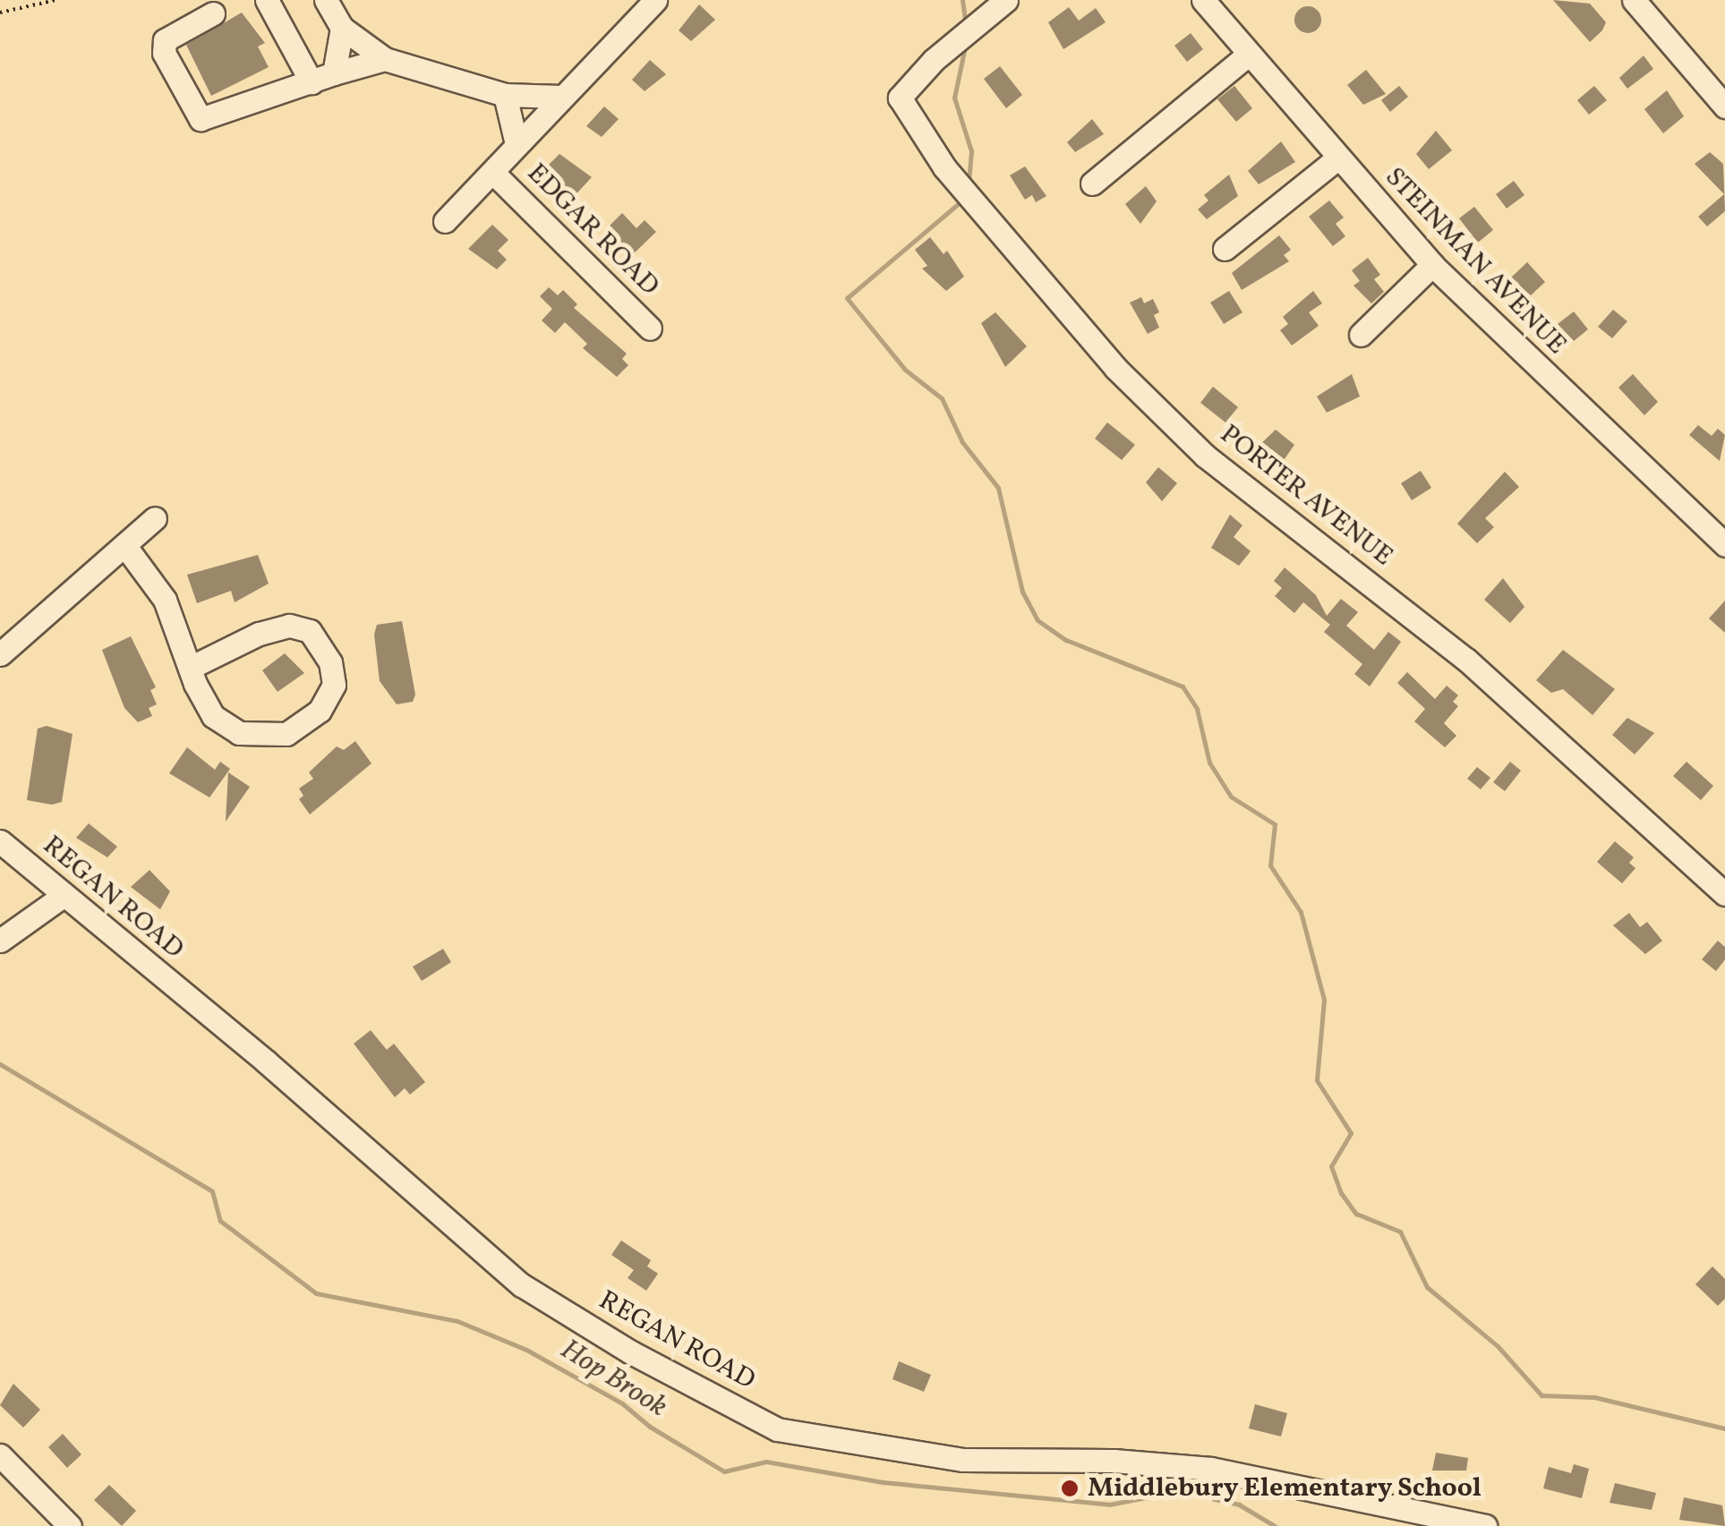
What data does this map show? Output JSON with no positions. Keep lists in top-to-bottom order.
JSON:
{
  "streets": {
    "street": [
      "EDGAR ROAD",
      "STEINMAN AVENUE",
      "PORTER AVENUE",
      "REGAN ROAD"
    ]
  },
  "water": ["Hop Brook"],
  "places": ["Middlebury Elementary School"]
}
